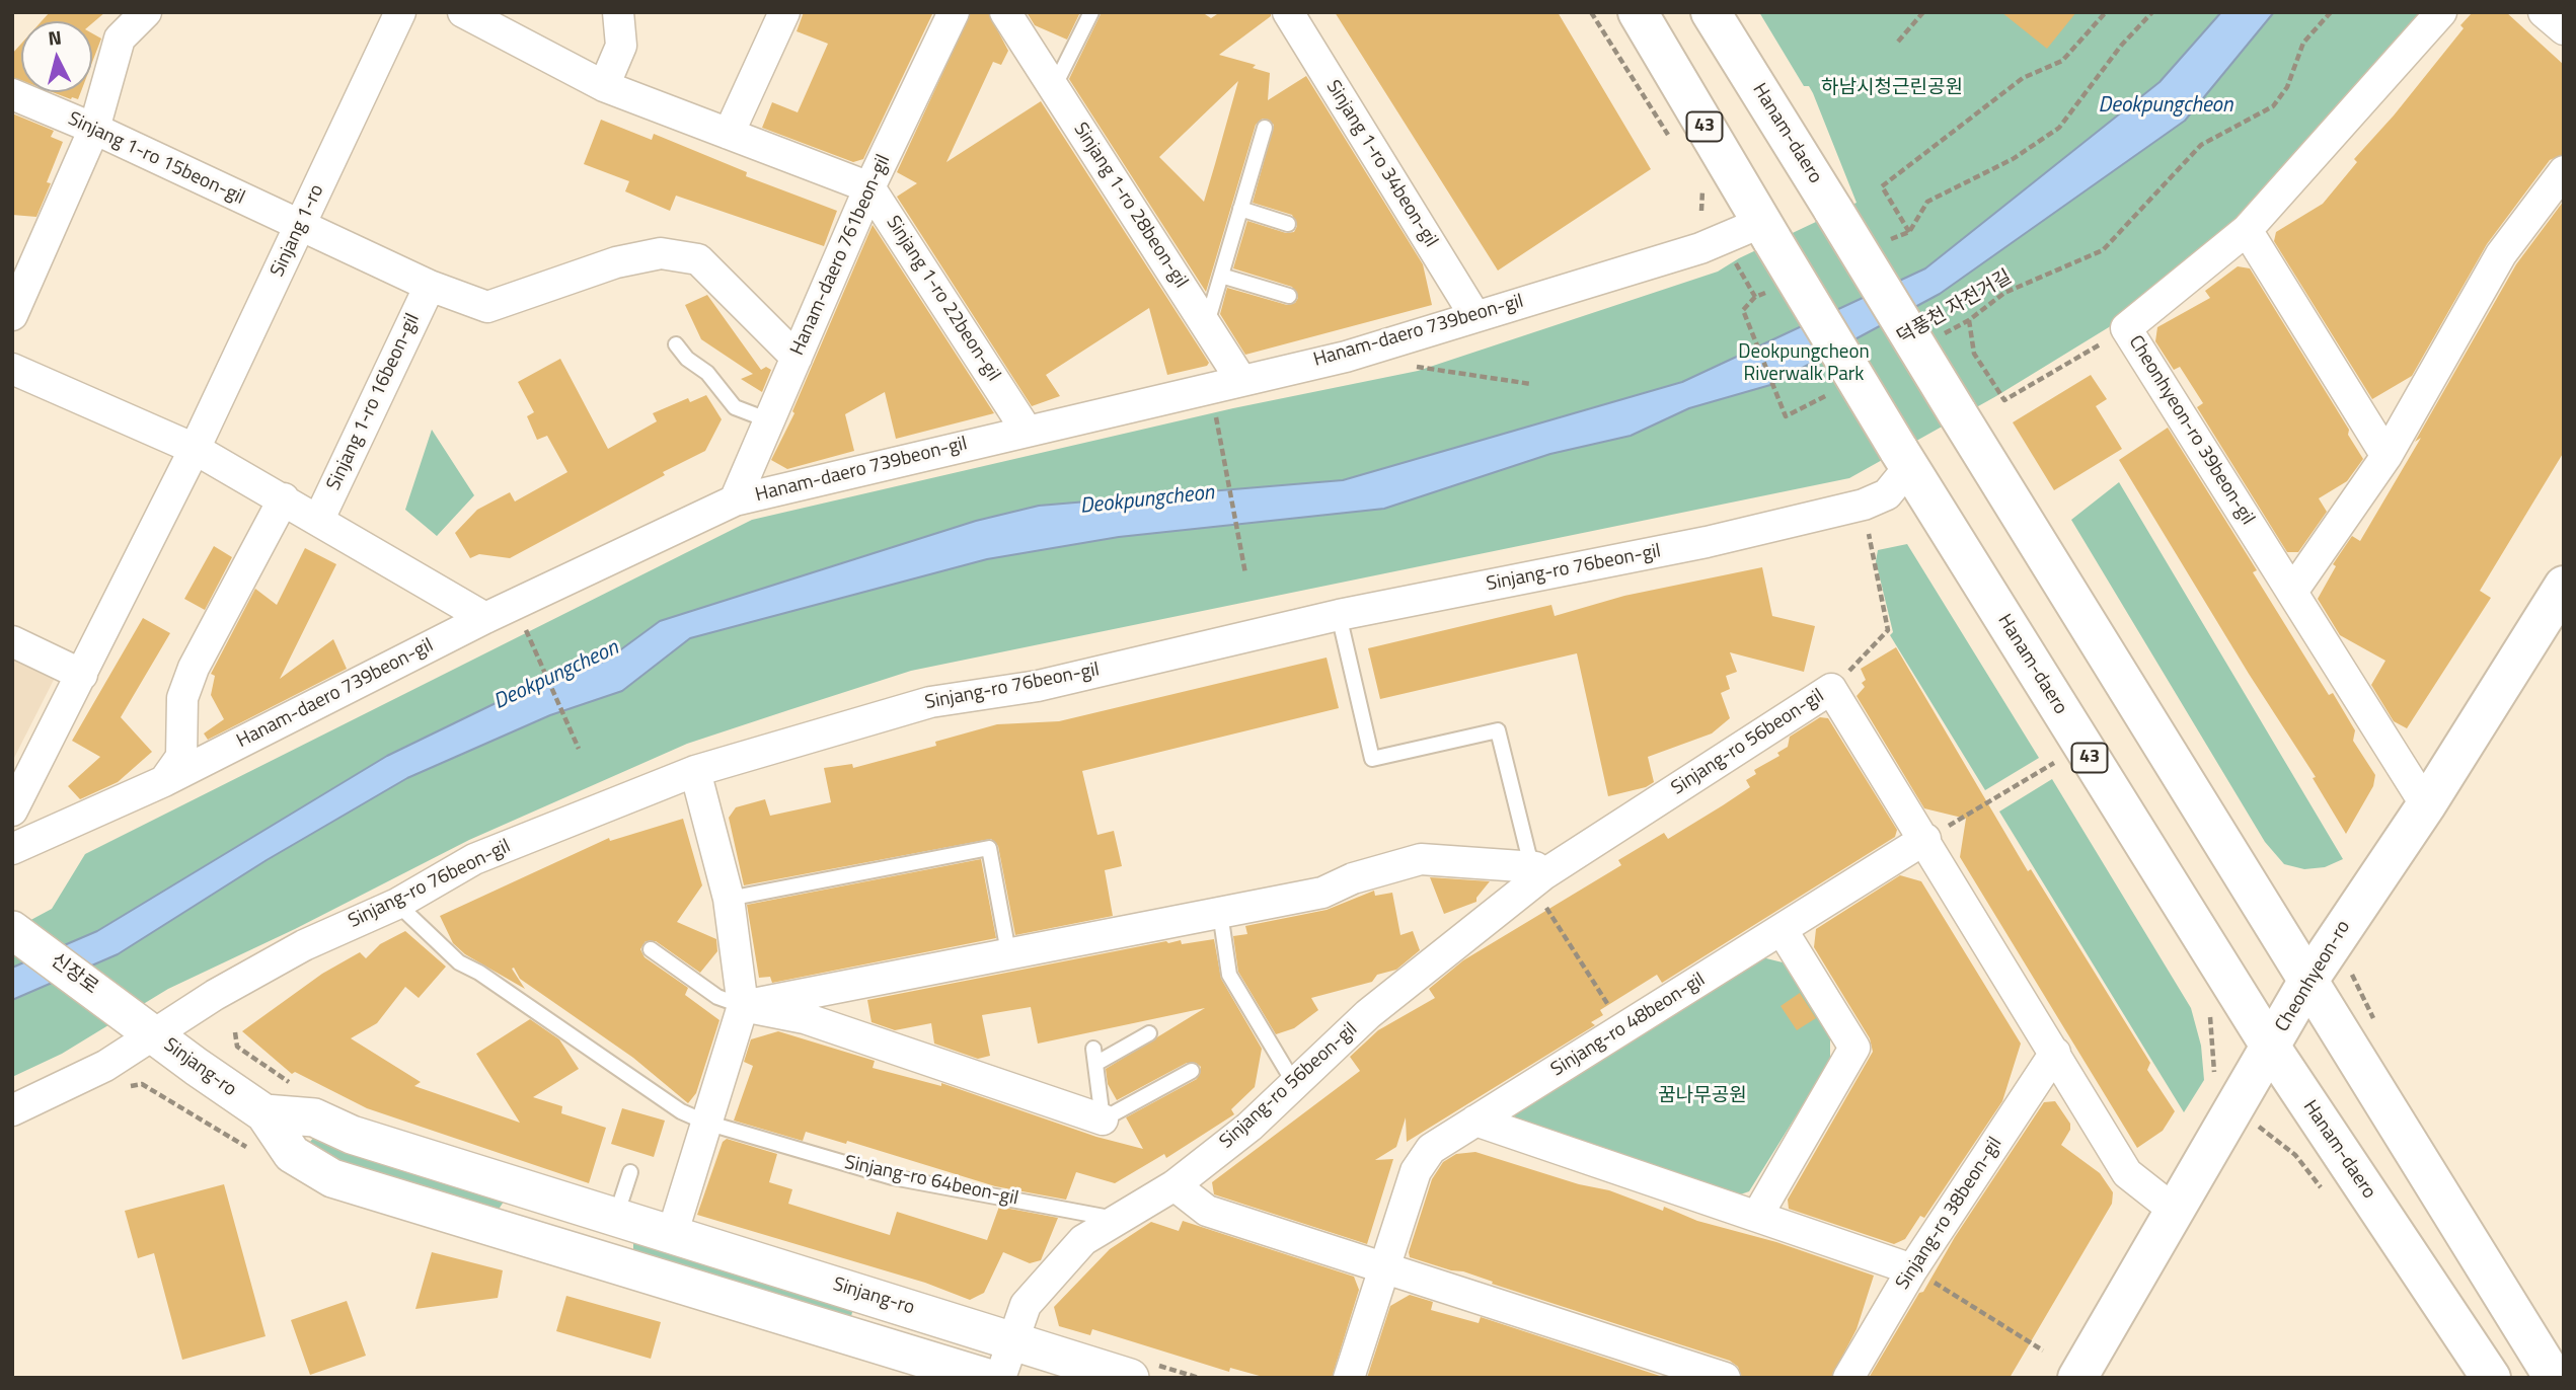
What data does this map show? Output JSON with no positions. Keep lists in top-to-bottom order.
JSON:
{
  "streets": {
    "main road": ["43", "Hanam-daero", "Cheonhyeon-ro"],
    "street": [
      "Sinjang 1-ro 15beon-gil",
      "Sinjang 1-ro 34beon-gil",
      "Sinjang 1-ro 28beon-gil",
      "Sinjang 1-ro",
      "Hanam-daero 761beon-gil",
      "Sinjang 1-ro 22beon-gil",
      "Hanam-daero 739beon-gil",
      "Sinjang 1-ro 16beon-gil",
      "Cheonhyeon-ro 39beon-gil",
      "Sinjang-ro 76beon-gil",
      "Sinjang-ro 56beon-gil",
      "신장로",
      "Sinjang-ro 48beon-gil",
      "Sinjang-ro",
      "Sinjang-ro 38beon-gil"
    ],
    "lane": ["Sinjang-ro 64beon-gil"],
    "path": ["덕풍천 자전거길"]
  },
  "crossings": [
    ["Hanam-daero", "Hanam-daero 739beon-gil"],
    ["Hanam-daero", "Sinjang-ro 76beon-gil"],
    ["Hanam-daero", "Cheonhyeon-ro"],
    ["Sinjang 1-ro 15beon-gil", "Sinjang 1-ro"],
    ["Sinjang 1-ro 34beon-gil", "Hanam-daero 739beon-gil"],
    ["Sinjang 1-ro 28beon-gil", "Hanam-daero 739beon-gil"],
    ["Hanam-daero 761beon-gil", "Sinjang 1-ro 22beon-gil"],
    ["Hanam-daero 761beon-gil", "Hanam-daero 739beon-gil"],
    ["Sinjang 1-ro 22beon-gil", "Hanam-daero 739beon-gil"],
    ["Cheonhyeon-ro 39beon-gil", "Cheonhyeon-ro"],
    ["Sinjang-ro 76beon-gil", "신장로"],
    ["Sinjang-ro 76beon-gil", "Sinjang-ro"],
    ["Sinjang-ro 76beon-gil", "Sinjang-ro 64beon-gil"],
    ["Sinjang-ro 56beon-gil", "Cheonhyeon-ro"],
    ["Sinjang-ro 56beon-gil", "Sinjang-ro 48beon-gil"],
    ["Sinjang-ro 56beon-gil", "Sinjang-ro"],
    ["Sinjang-ro 56beon-gil", "Sinjang-ro 64beon-gil"],
    ["Sinjang-ro 56beon-gil", "Sinjang-ro 38beon-gil"],
    ["신장로", "Sinjang-ro"]
  ],
  "water": ["Deokpungcheon"],
  "parks": ["하남시청근린공원", "Deokpungcheon Riverwalk Park", "꿈나무공원"],
  "north": "top"
}
